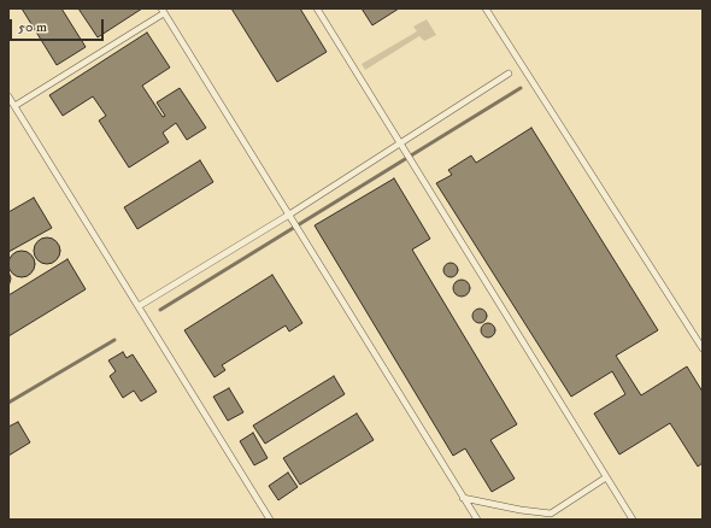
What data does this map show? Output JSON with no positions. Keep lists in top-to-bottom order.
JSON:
{
  "scale_bar": "50 m"
}
